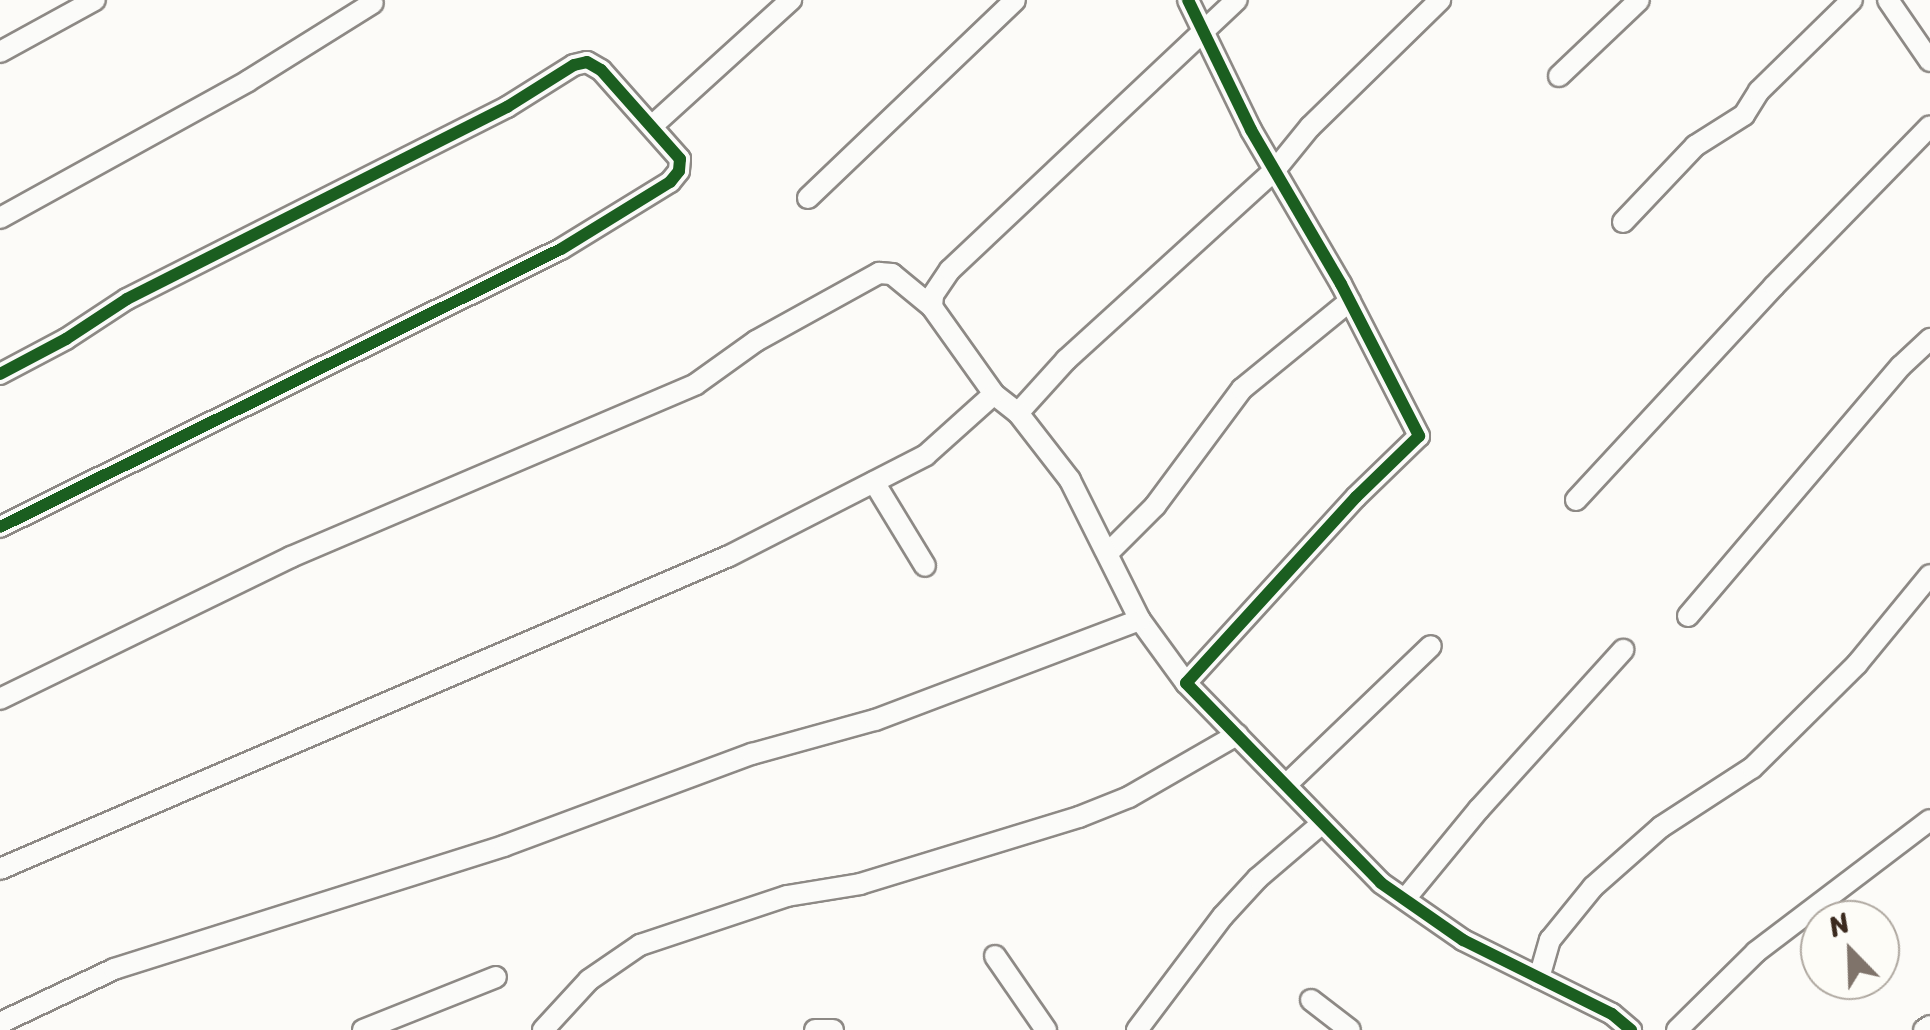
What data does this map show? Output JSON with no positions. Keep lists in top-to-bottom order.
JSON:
{
  "north": "top left"
}
